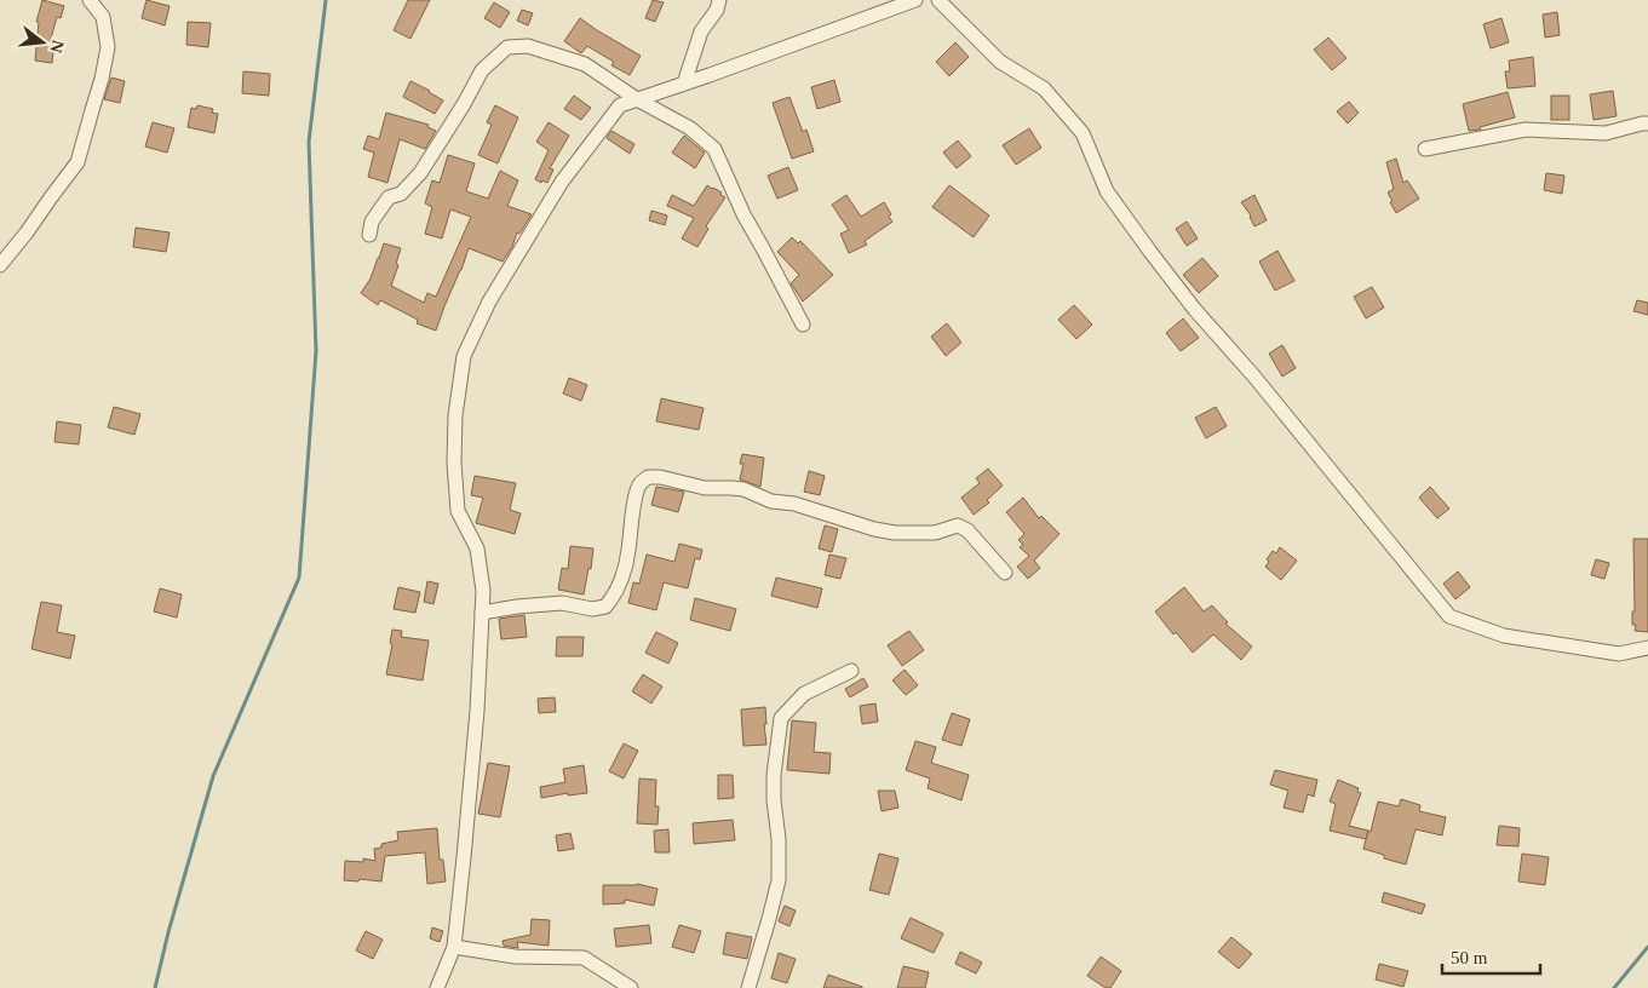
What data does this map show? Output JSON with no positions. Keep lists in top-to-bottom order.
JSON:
{
  "scale_bar": "50 m",
  "north": "right"
}
